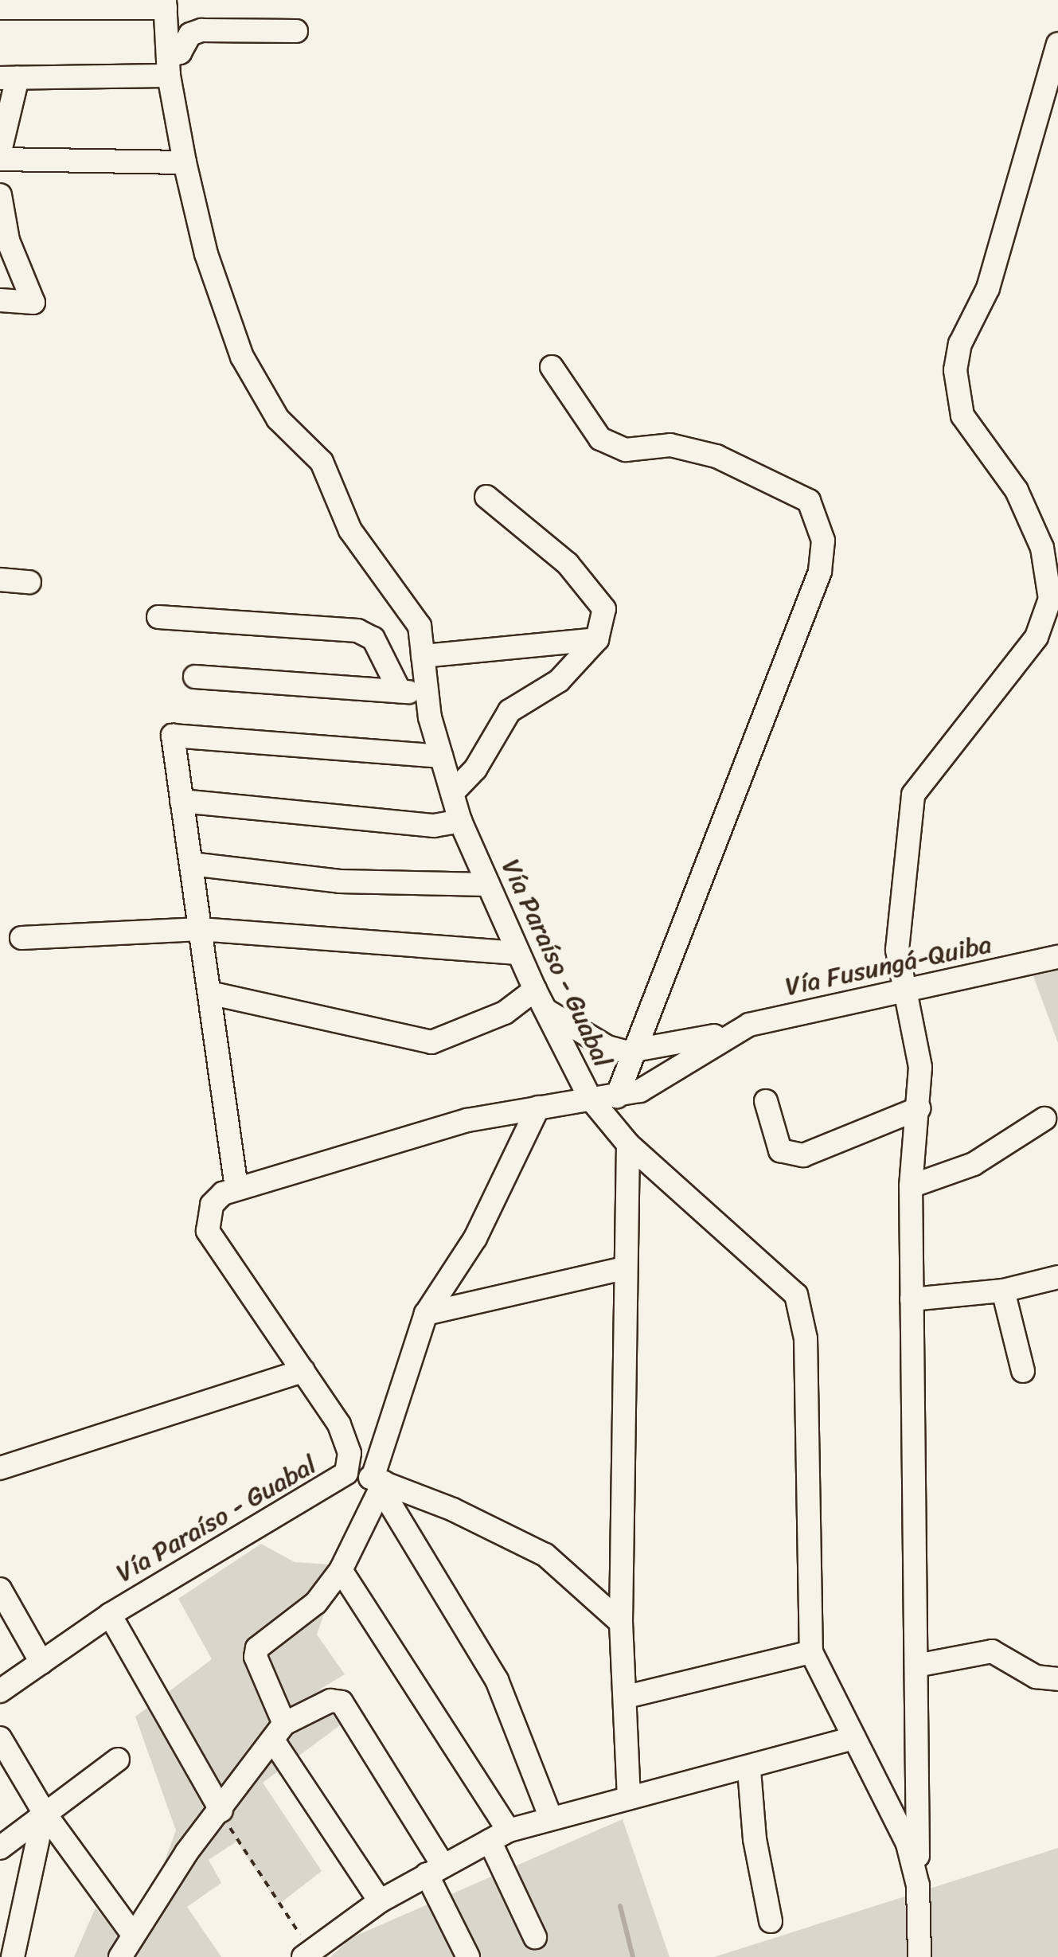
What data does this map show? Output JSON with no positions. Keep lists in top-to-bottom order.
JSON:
{
  "streets": {
    "street": ["Vía Paraíso - Guabal", "Vía Fusungá-Quiba"]
  }
}
